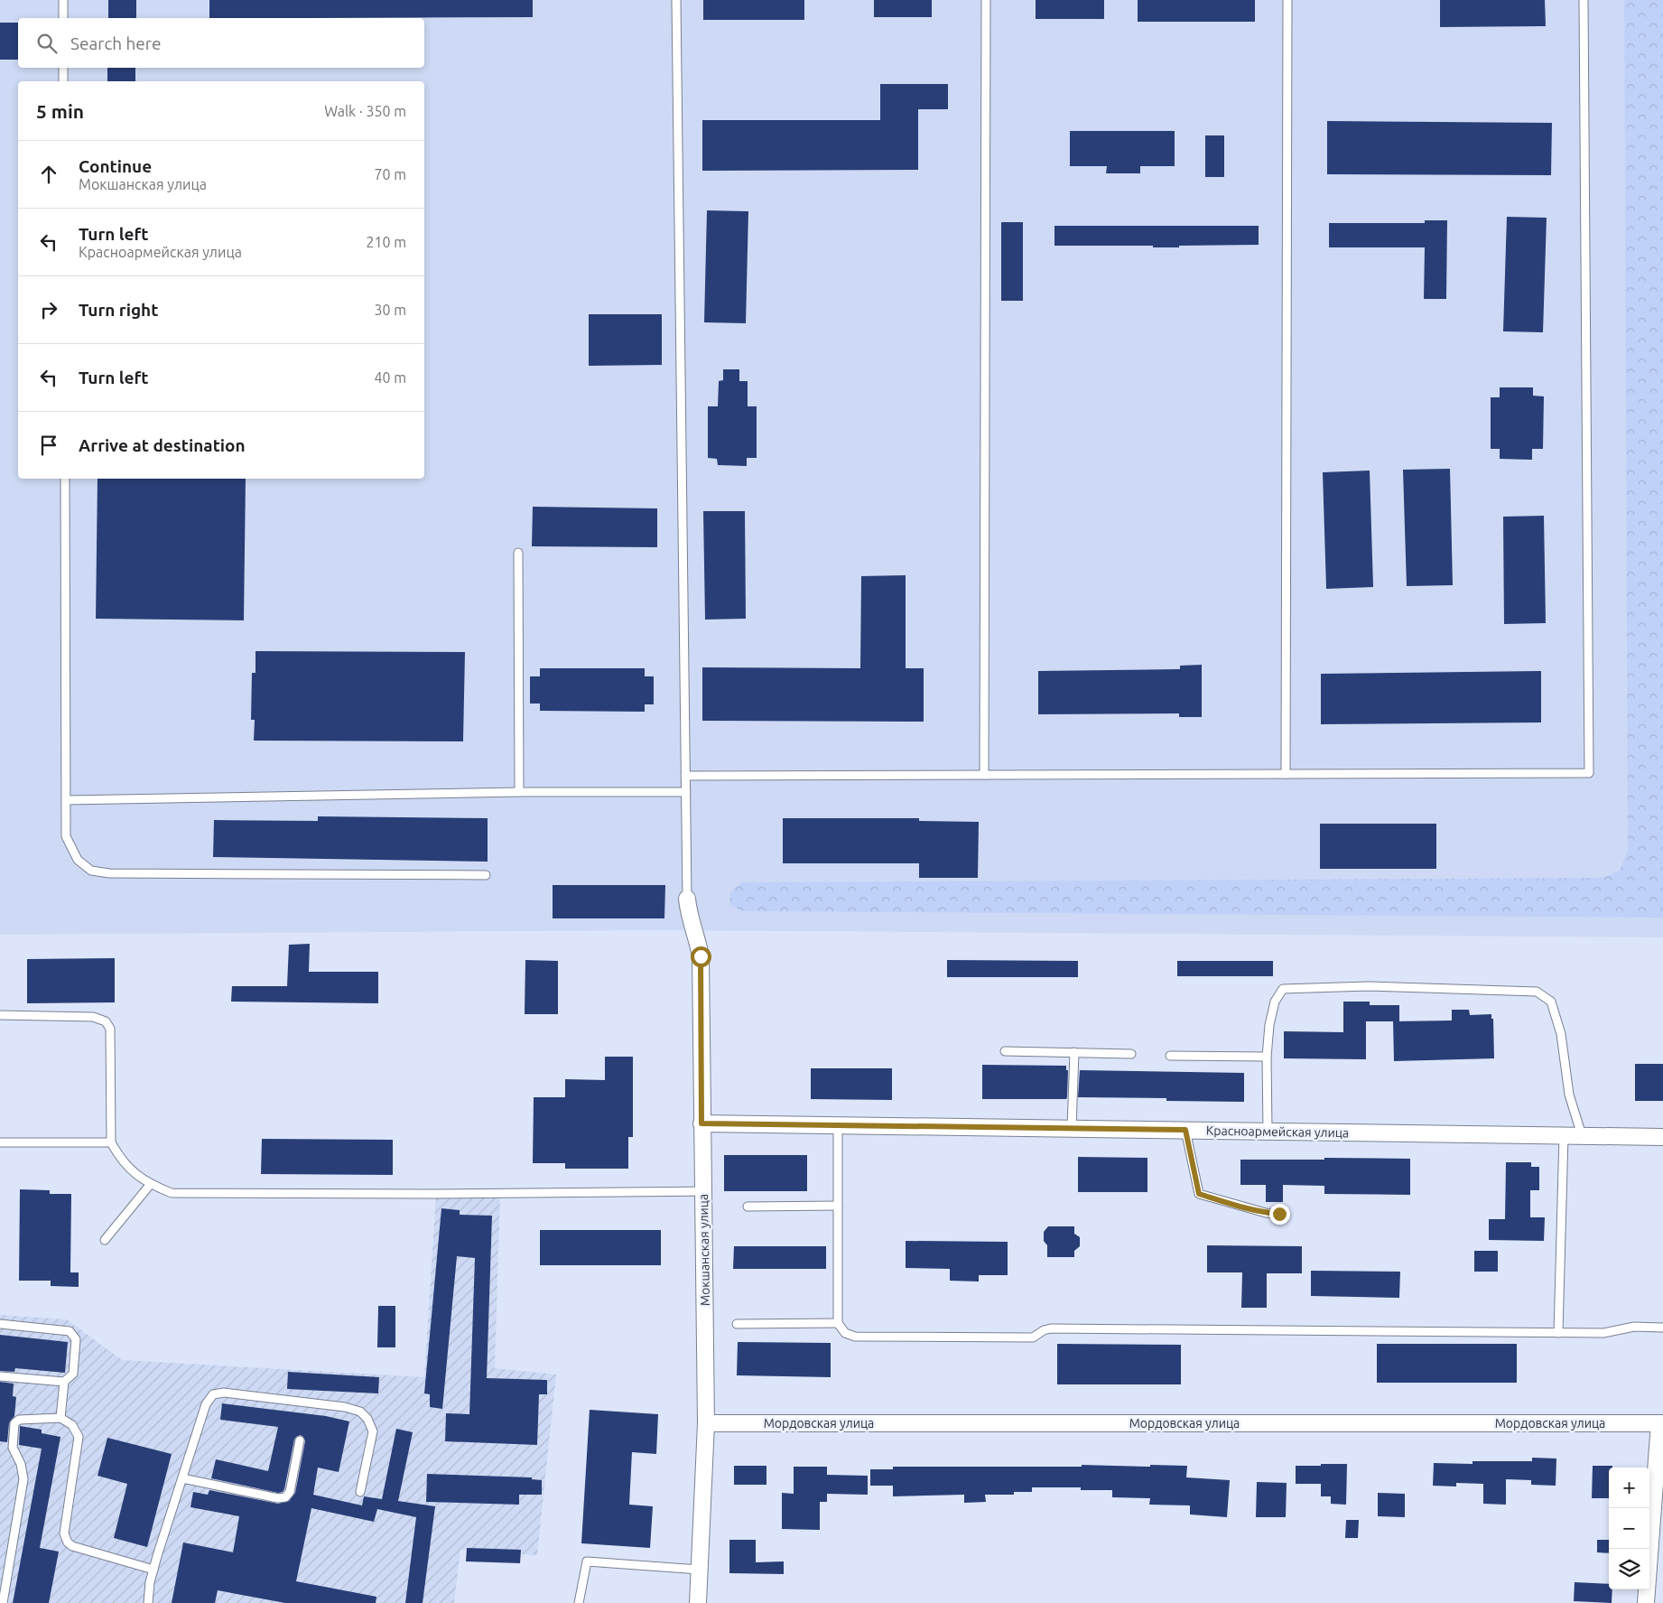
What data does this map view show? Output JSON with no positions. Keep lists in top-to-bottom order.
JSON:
{
  "streets": {
    "street": ["Красноармейская улица", "Мокшанская улица", "Мордовская улица"]
  },
  "crossings": [
    ["Красноармейская улица", "Мокшанская улица"],
    ["Мокшанская улица", "Мордовская улица"]
  ],
  "page": {
    "search": "Search here",
    "heading": ["5 min", "Walk · 350 m"],
    "list": [
      ["Continue", "Мокшанская улица", "70 m"],
      ["Turn left", "Красноармейская улица", "210 m"],
      ["Turn right", "30 m"],
      ["Turn left", "40 m"],
      "Arrive at destination"
    ],
    "map_buttons": ["+", "−"]
  }
}
